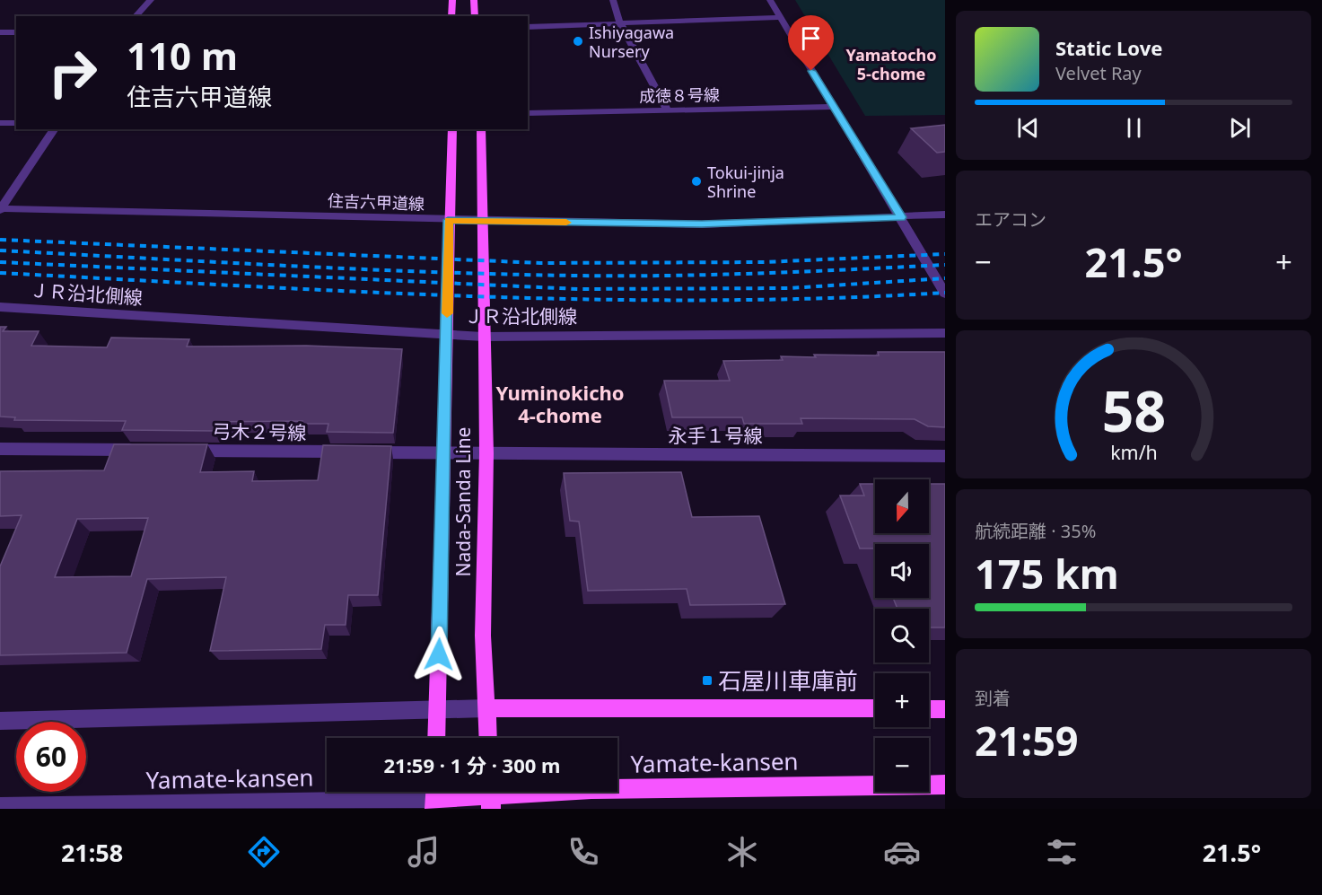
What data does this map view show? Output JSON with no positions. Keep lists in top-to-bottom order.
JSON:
{
  "streets": {
    "main road": ["Nada-Sanda Line", "Yamate-kansen"],
    "street": [
      "成徳８号線",
      "住吉六甲道線",
      "ＪＲ沿北側線",
      "弓木２号線",
      "永手１号線"
    ]
  },
  "crossings": [
    ["住吉六甲道線", "Nada-Sanda Line"],
    ["ＪＲ沿北側線", "Nada-Sanda Line"],
    ["弓木２号線", "永手１号線"],
    ["弓木２号線", "Nada-Sanda Line"],
    ["永手１号線", "Nada-Sanda Line"]
  ],
  "districts": ["Yamatocho 5-chome", "Yuminokicho 4-chome"],
  "places": {
    "other": ["Ishiyagawa Nursery", "Tokui-jinja Shrine"],
    "transit": ["石屋川車庫前"]
  },
  "north": "bottom",
  "page": {
    "turn": ["110 m", "住吉六甲道線"],
    "song": ["Static Love", "Velvet Ray"],
    "tile": [
      "エアコン",
      ["航続距離 · 35%", "175 km"],
      ["到着", "21:59"]
    ],
    "heat": ["−", "21.5°", "+"],
    "map_buttons": ["+", "−"],
    "limit": "60",
    "trip": "21:59 · 1 分 · 300 m",
    "tabs": ["21:58", "21.5°"],
    "gauge": ["58", "km/h"]
  }
}
